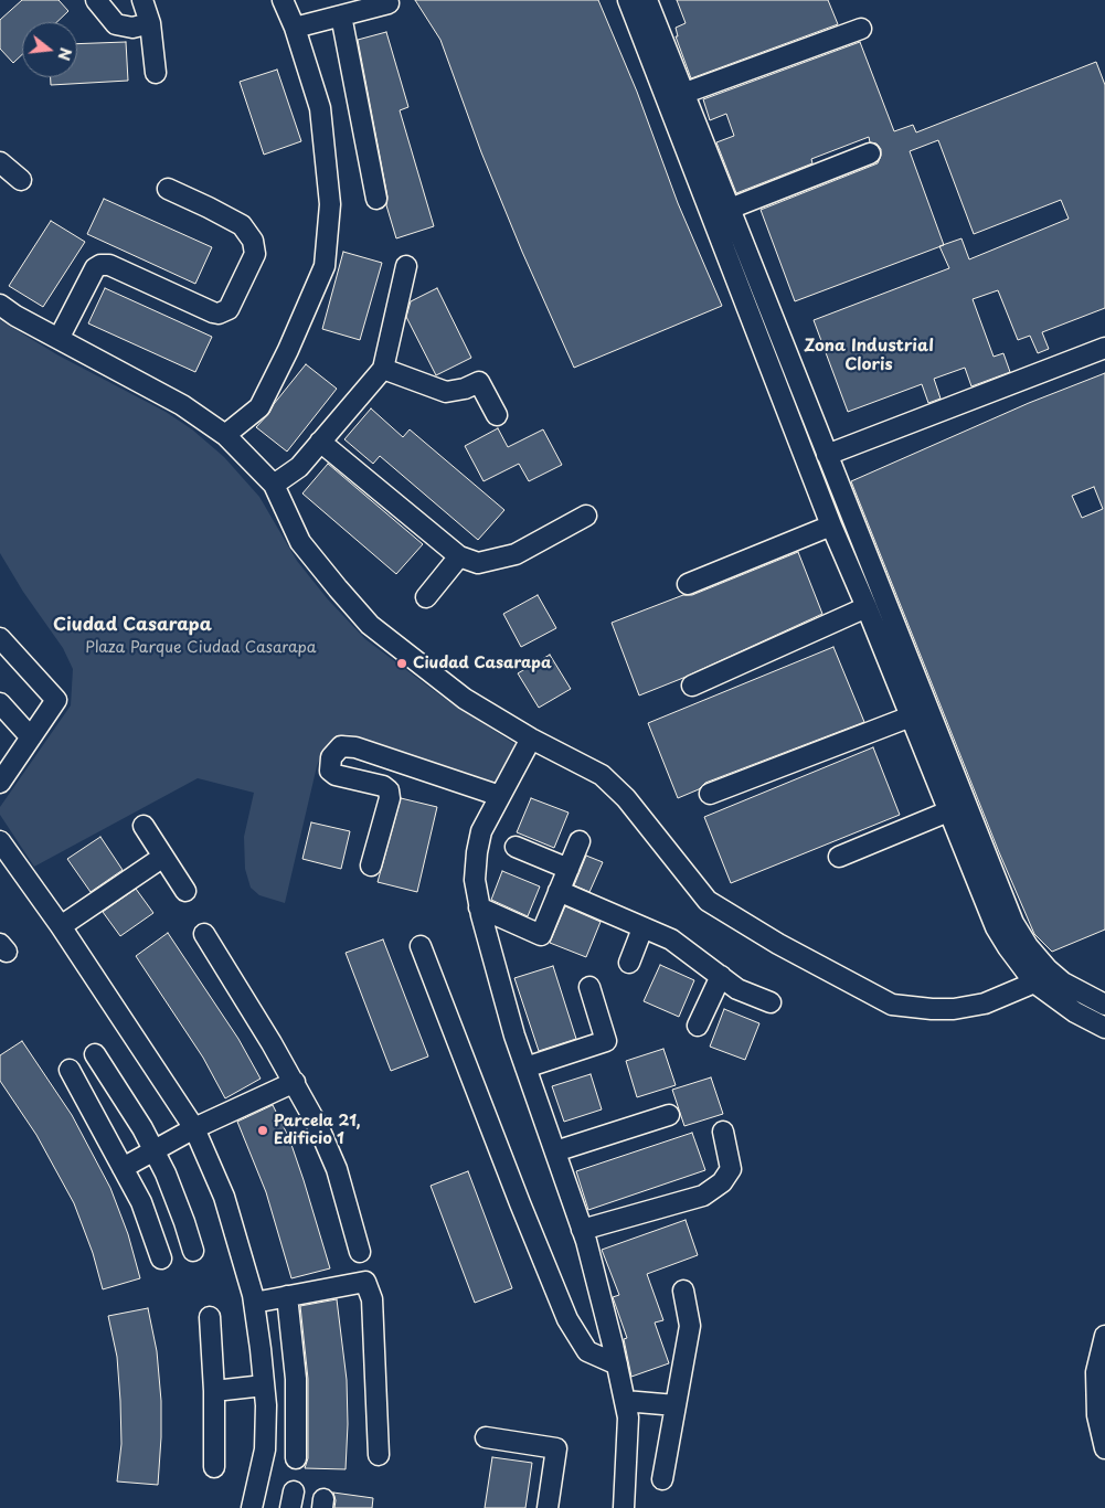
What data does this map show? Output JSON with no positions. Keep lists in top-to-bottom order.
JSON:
{
  "districts": ["Zona Industrial Cloris", "Ciudad Casarapa"],
  "parks": ["Plaza Parque Ciudad Casarapa"],
  "places": ["Ciudad Casarapa", "Parcela 21, Edificio 1"],
  "north": "right"
}
